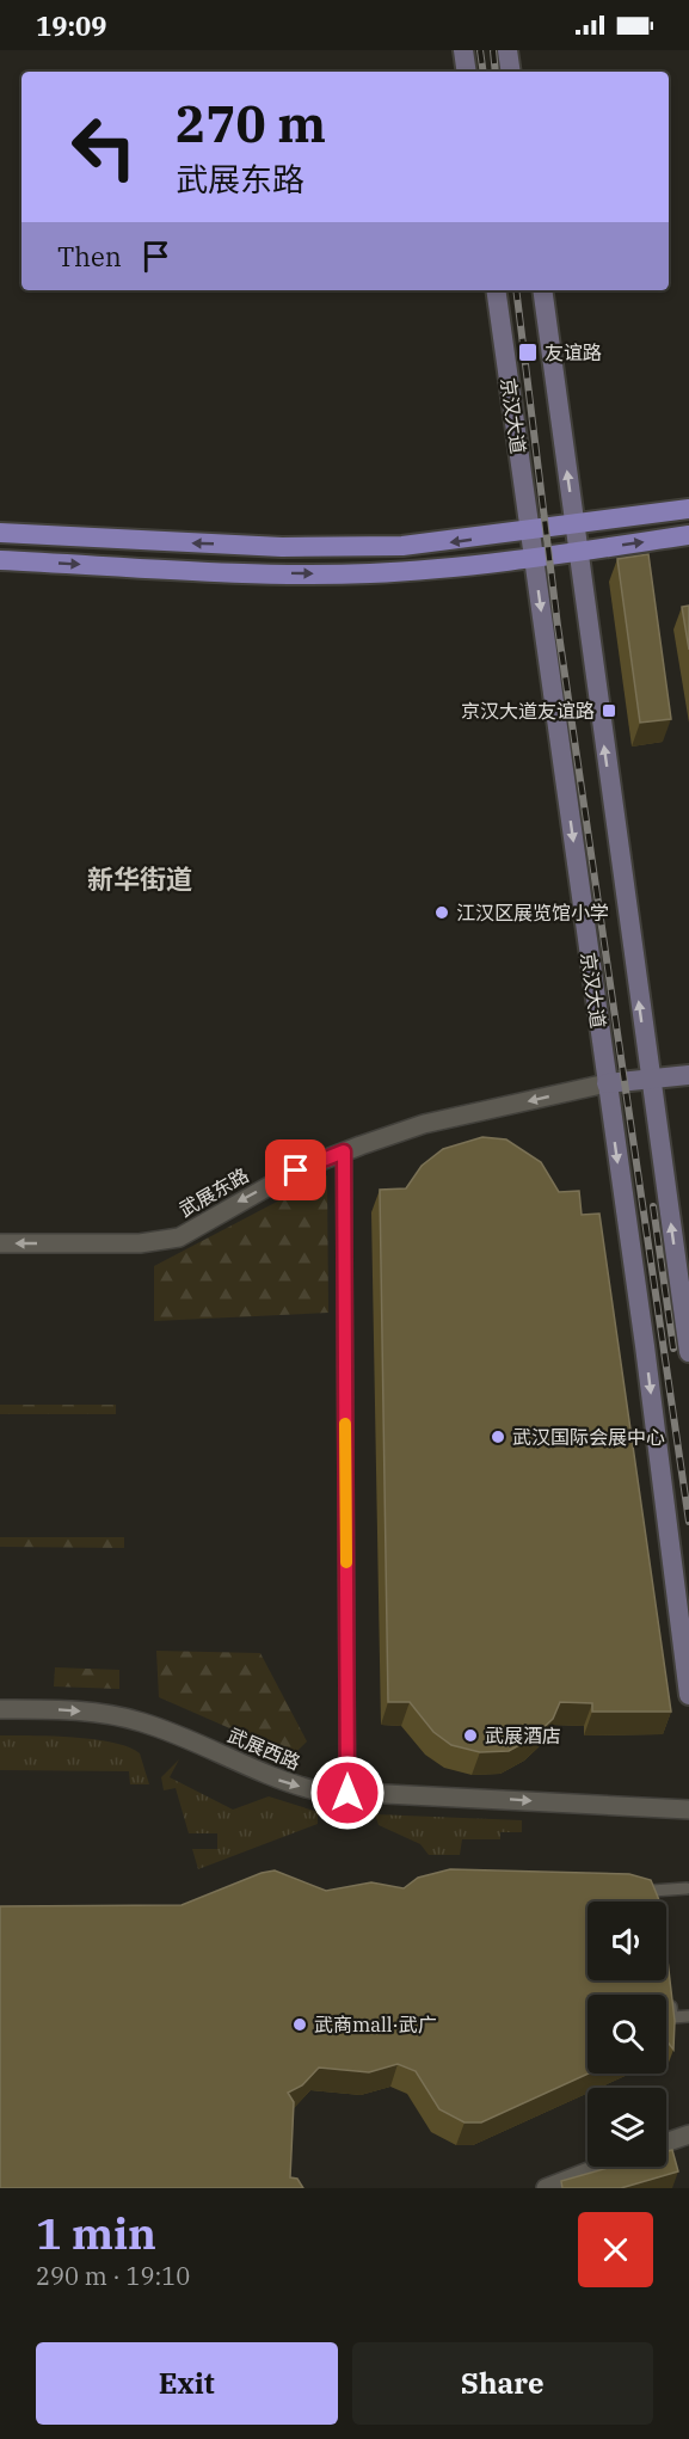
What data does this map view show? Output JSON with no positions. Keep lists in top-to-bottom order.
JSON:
{
  "streets": {
    "main road": ["京汉大道"],
    "street": ["武展东路", "武展西路"]
  },
  "crossings": [
    ["京汉大道", "武展东路"]
  ],
  "one_way": ["武展东路", "武展西路"],
  "districts": ["新华街道"],
  "places": {
    "transit": ["友谊路", "京汉大道友谊路"],
    "other": [
      "江汉区展览馆小学",
      "武汉国际会展中心",
      "武展酒店",
      "武商mall·武广"
    ]
  },
  "page": {
    "status": "19:09",
    "turn": ["270 m", "武展东路"],
    "then": "Then",
    "heading": ["1 min", "290 m · 19:10"],
    "buttons": ["Exit", "Share"]
  }
}
